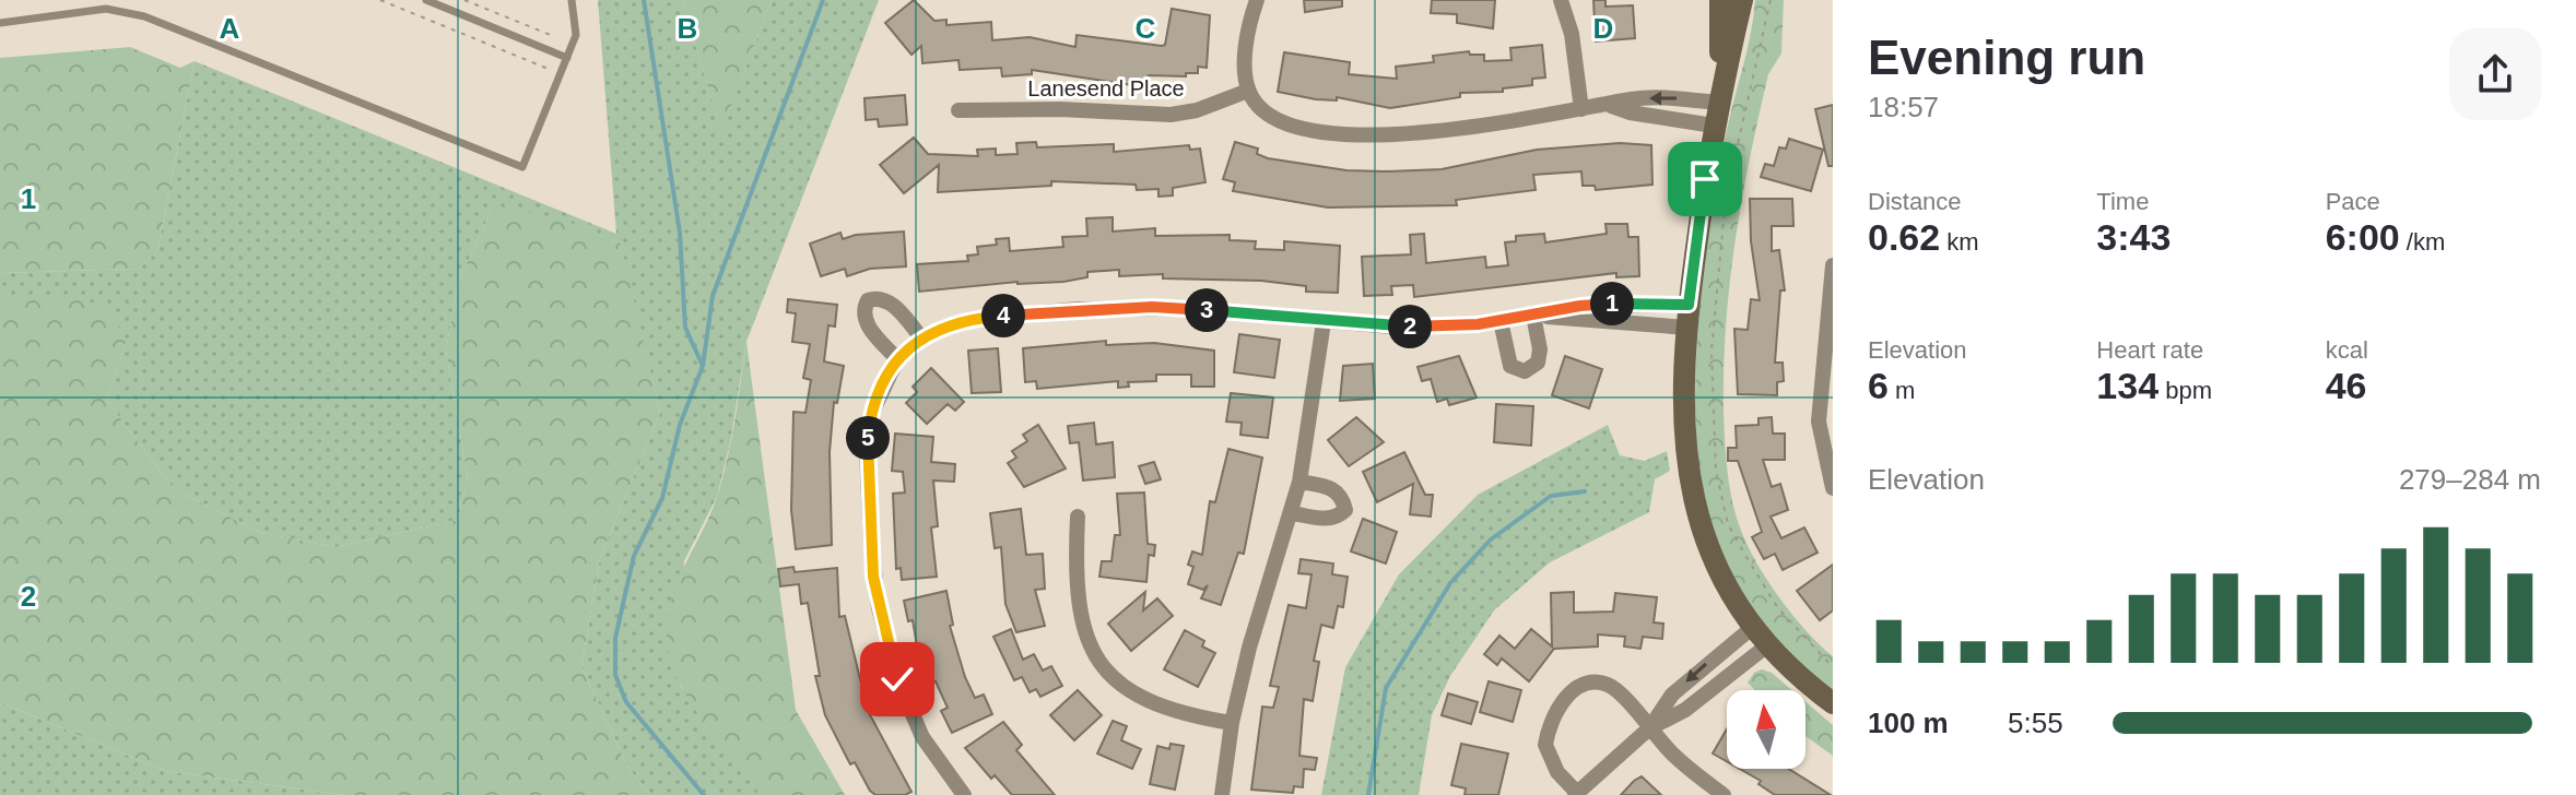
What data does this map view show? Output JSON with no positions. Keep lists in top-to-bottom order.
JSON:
{
  "streets": {
    "street": ["Lanesend Place"]
  },
  "north": "top",
  "page": {
    "heading": ["Evening run", "18:57"],
    "stats": [
      ["Distance", "0.62 km"],
      ["Time", "3:43"],
      ["Pace", "6:00 /km"],
      ["Elevation", "6 m"],
      ["Heart rate", "134 bpm"],
      ["kcal", "46"]
    ],
    "pins": [
      "1",
      "3",
      "4",
      "2",
      "5"
    ],
    "chart": ["Elevation", "279–284 m"],
    "list": [
      {
        "name": "100 m",
        "note": "5:55"
      }
    ]
  },
  "grid": {
    "columns": [
      "A",
      "B",
      "C",
      "D"
    ],
    "rows": ["1", "2"]
  }
}
